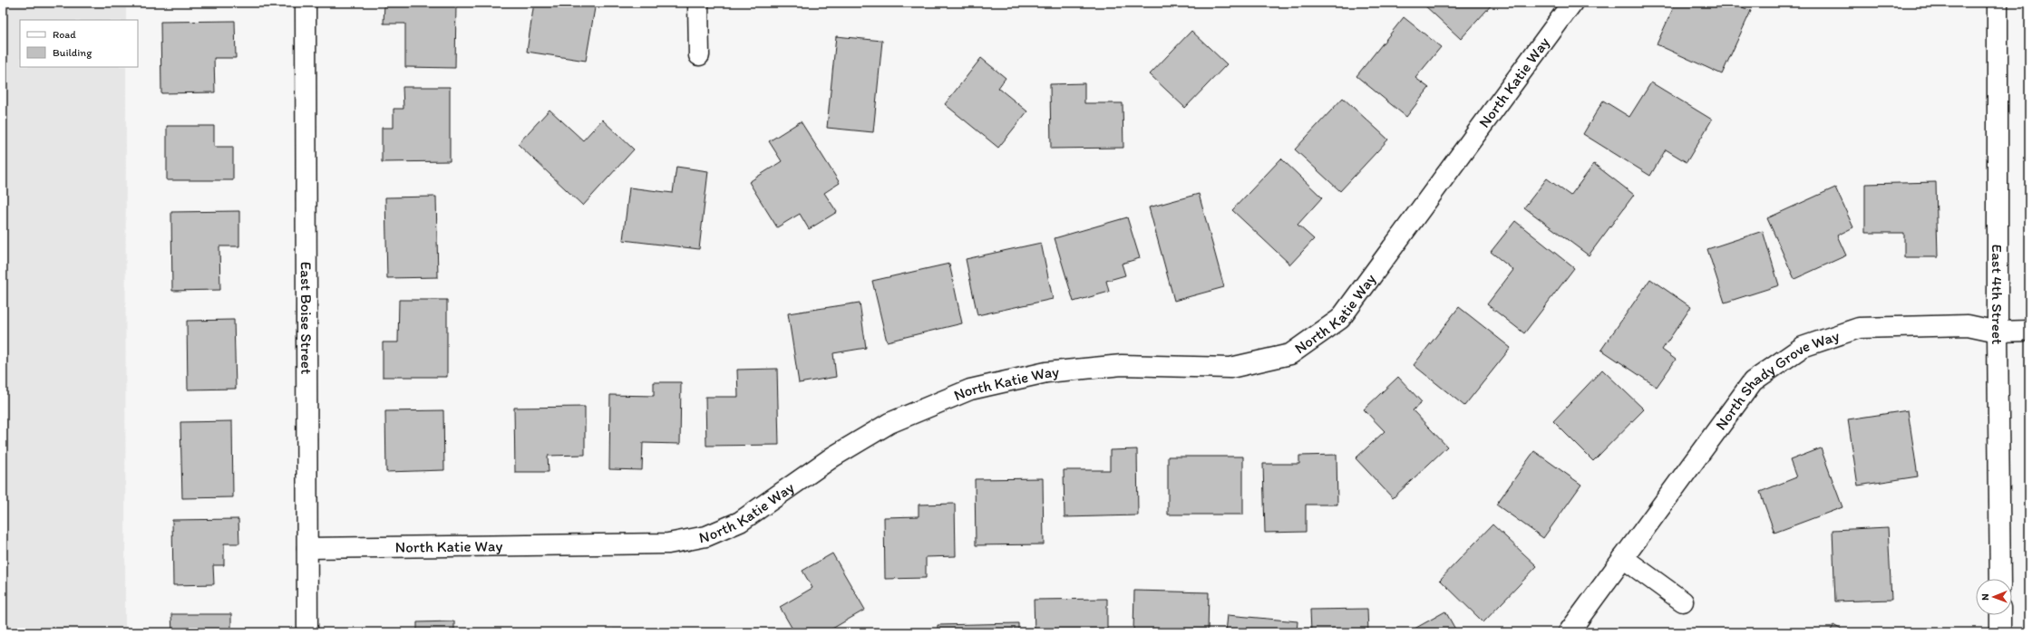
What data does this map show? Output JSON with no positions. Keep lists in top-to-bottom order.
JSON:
{
  "streets": {
    "street": [
      "North Katie Way",
      "East 4th Street",
      "East Boise Street",
      "North Shady Grove Way"
    ]
  },
  "crossings": [
    ["North Katie Way", "East Boise Street"],
    ["East 4th Street", "North Shady Grove Way"]
  ],
  "legend": ["Road", "Building"],
  "north": "left"
}
